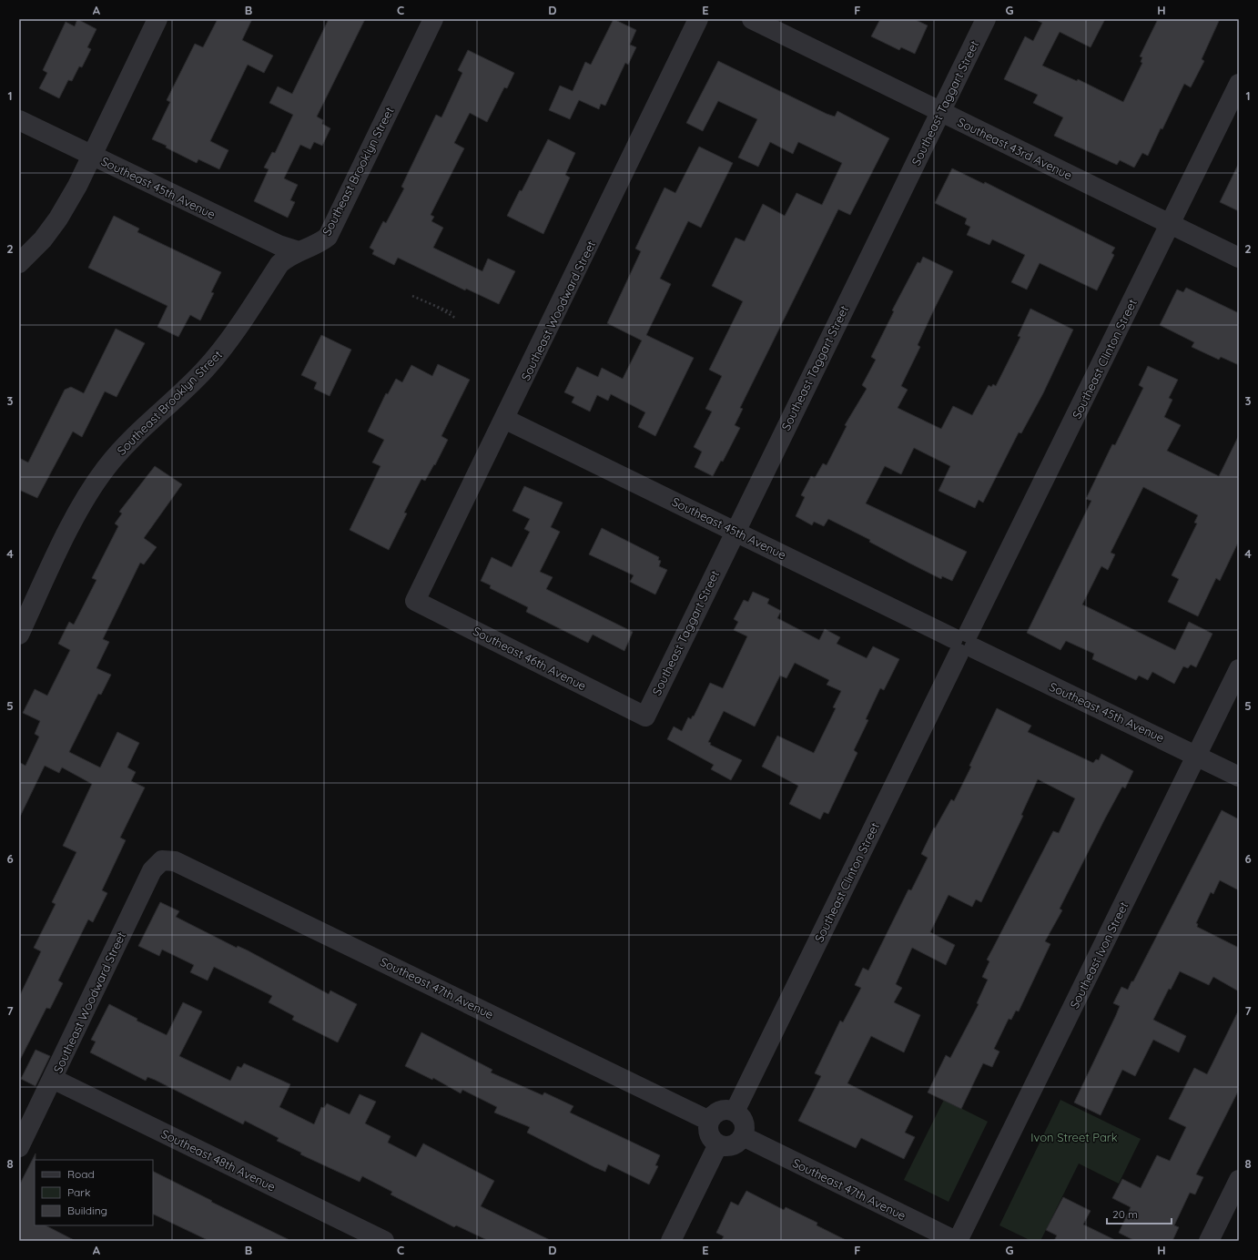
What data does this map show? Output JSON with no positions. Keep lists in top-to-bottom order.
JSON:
{
  "streets": {
    "street": [
      "Southeast Taggart Street",
      "Southeast 43rd Avenue",
      "Southeast Brooklyn Street",
      "Southeast 45th Avenue",
      "Southeast Woodward Street",
      "Southeast Clinton Street",
      "Southeast 46th Avenue",
      "Southeast Ivon Street",
      "Southeast 47th Avenue",
      "Southeast 48th Avenue"
    ]
  },
  "crossings": [
    ["Southeast Taggart Street", "Southeast 43rd Avenue"],
    ["Southeast Taggart Street", "Southeast 45th Avenue"],
    ["Southeast Taggart Street", "Southeast 46th Avenue"],
    ["Southeast 43rd Avenue", "Southeast Clinton Street"],
    ["Southeast Brooklyn Street", "Southeast 45th Avenue"],
    ["Southeast 45th Avenue", "Southeast Woodward Street"],
    ["Southeast 45th Avenue", "Southeast Clinton Street"],
    ["Southeast 45th Avenue", "Southeast Ivon Street"],
    ["Southeast Woodward Street", "Southeast 46th Avenue"],
    ["Southeast Woodward Street", "Southeast 47th Avenue"],
    ["Southeast Woodward Street", "Southeast 48th Avenue"],
    ["Southeast Clinton Street", "Southeast 47th Avenue"],
    ["Southeast Ivon Street", "Southeast 47th Avenue"]
  ],
  "parks": ["Ivon Street Park"],
  "legend": ["Road", "Park", "Building"],
  "scale_bar": "20 m",
  "grid": {
    "columns": [
      "A",
      "B",
      "C",
      "D",
      "E",
      "F",
      "G",
      "H"
    ],
    "rows": [
      "1",
      "2",
      "3",
      "4",
      "5",
      "6",
      "7",
      "8"
    ]
  }
}
